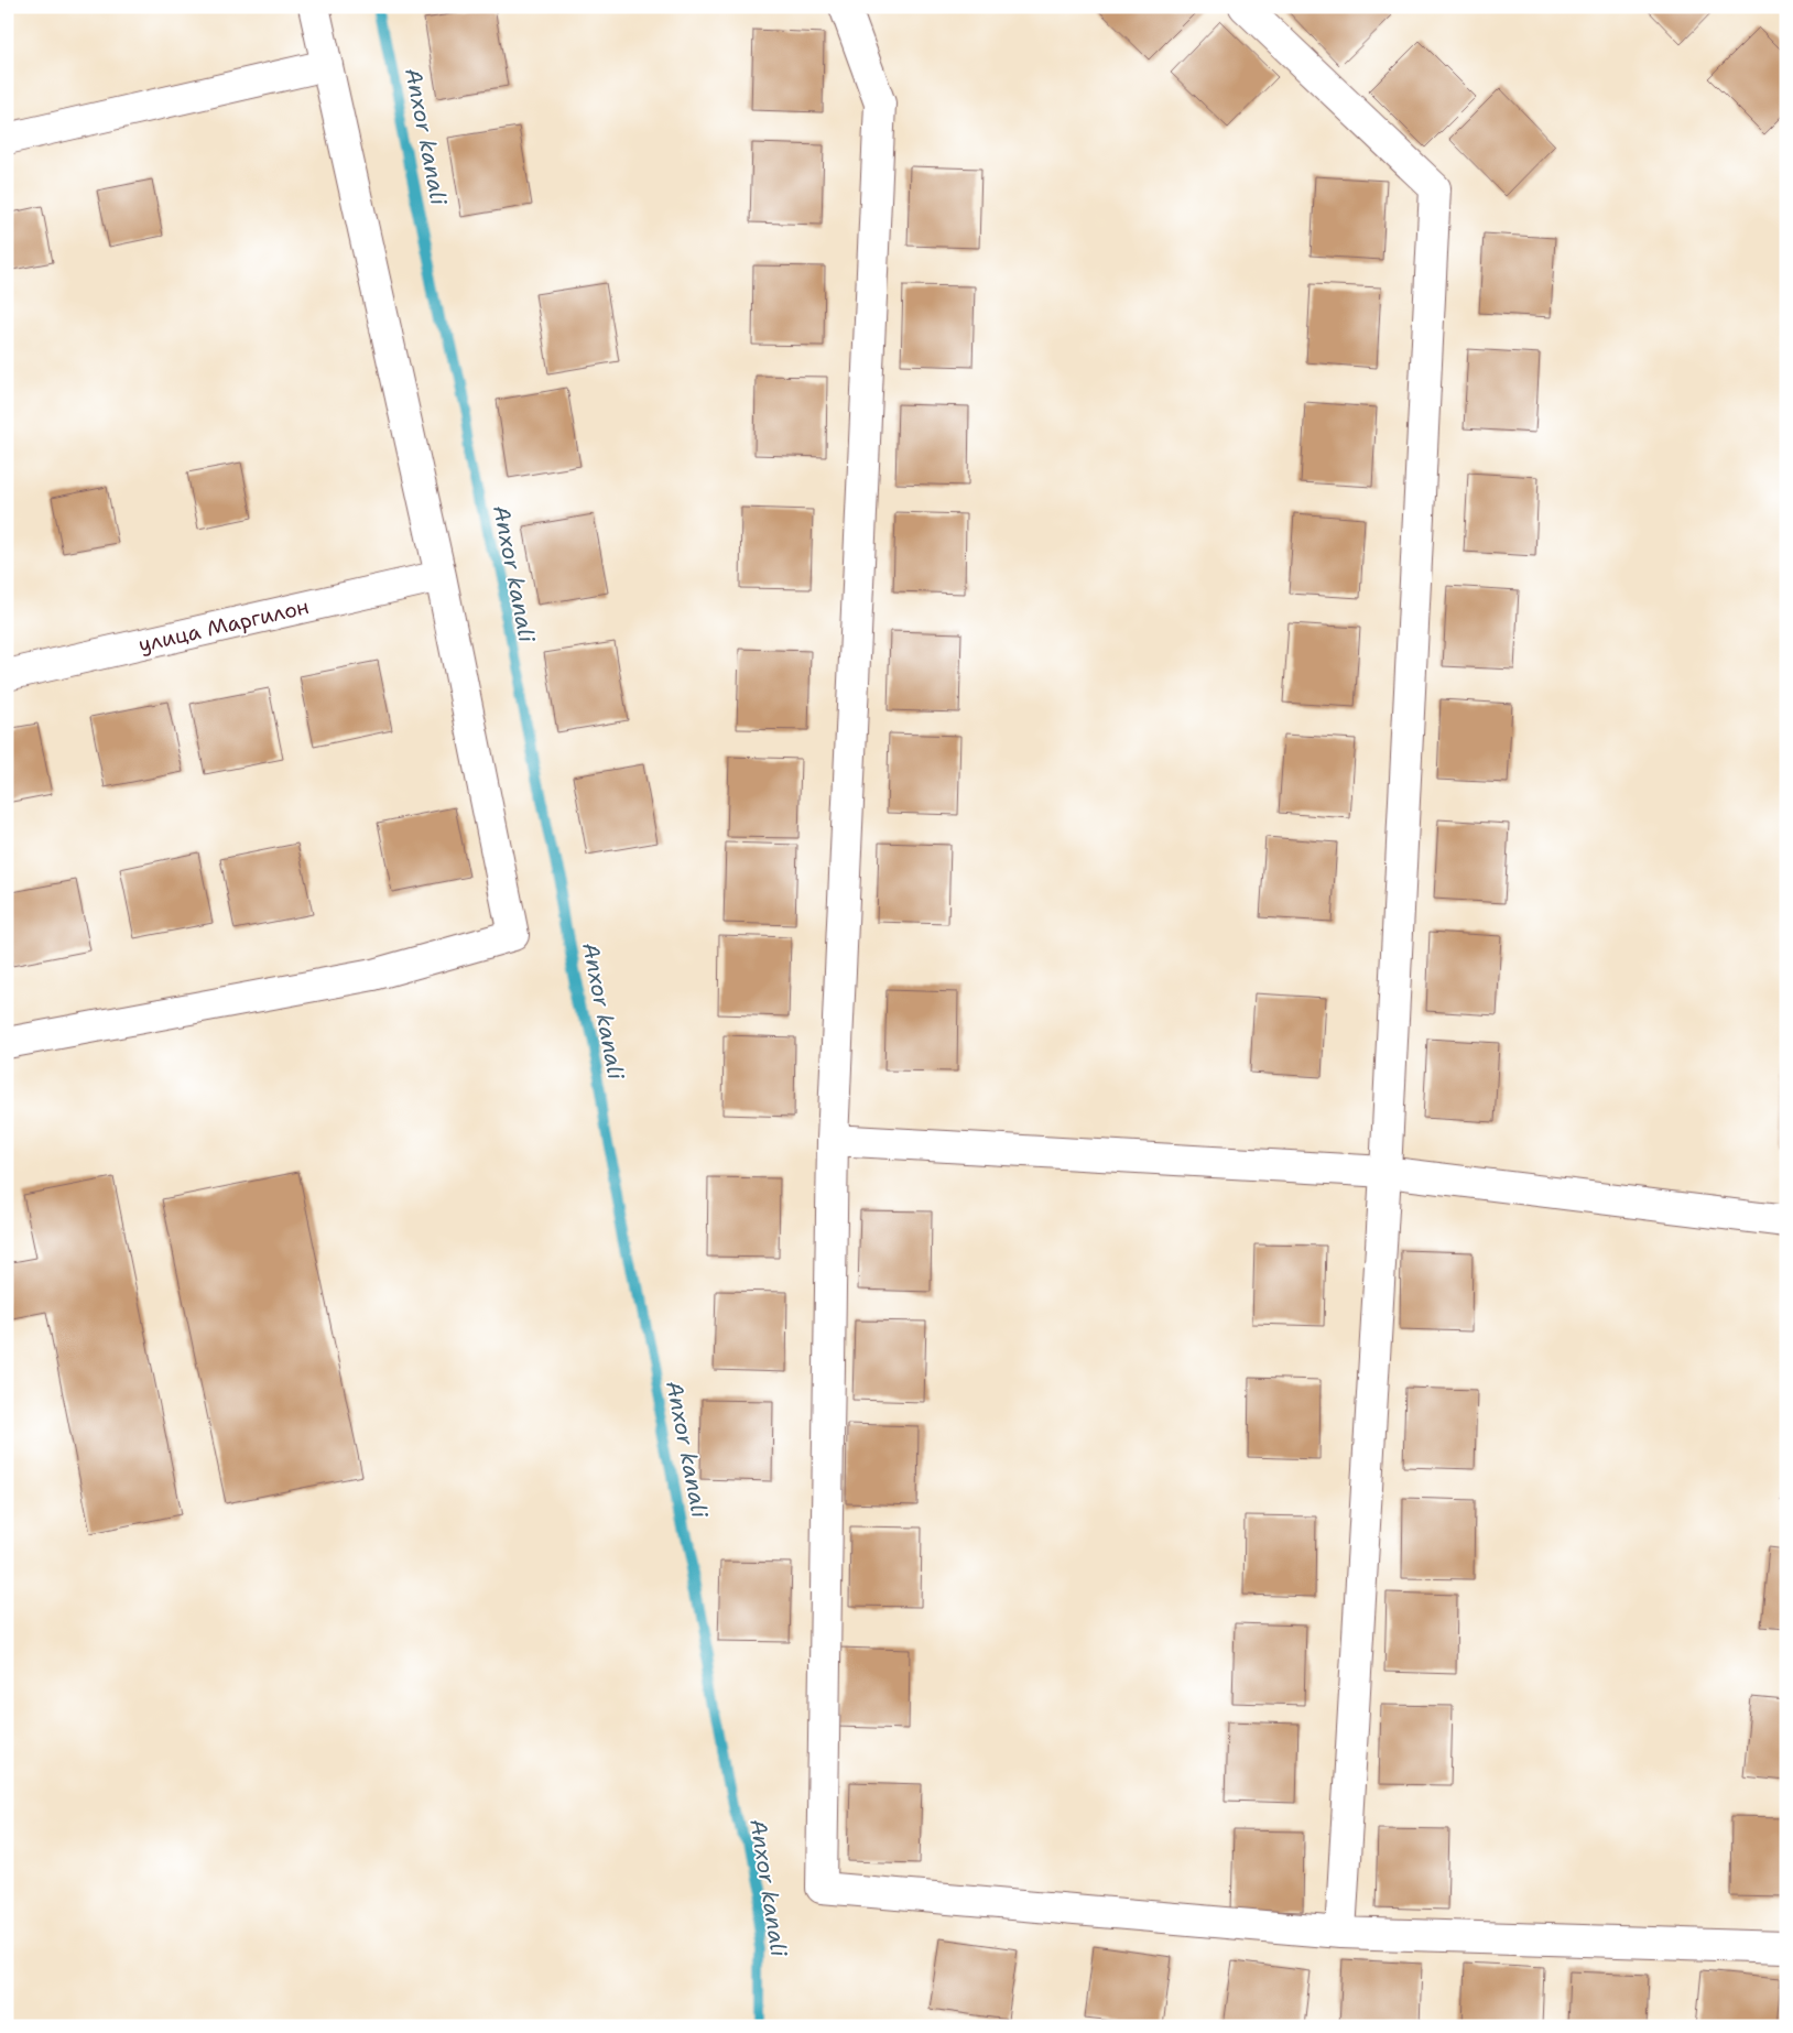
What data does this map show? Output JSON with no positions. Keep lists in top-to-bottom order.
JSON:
{
  "streets": {
    "street": ["улица Маргилон"]
  },
  "water": ["Anxor kanali"]
}
